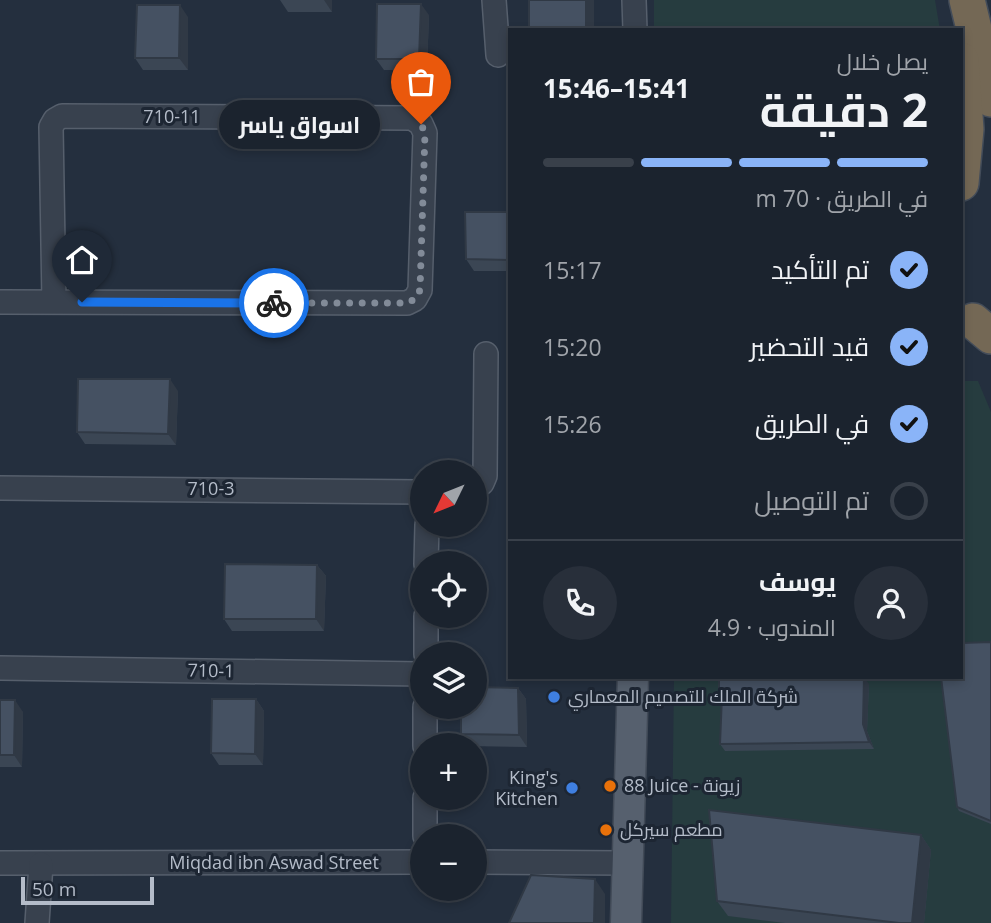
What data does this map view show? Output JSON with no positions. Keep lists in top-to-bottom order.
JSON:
{
  "streets": {
    "street": [
      "710-11",
      "710-3",
      "710-1",
      "Miqdad ibn Aswad Street"
    ]
  },
  "places": [
    "اسواق ياسر",
    "شركة الملك للتصميم المعماري",
    "88 Juice - زيونة",
    "King's Kitchen",
    "مطعم سيركل"
  ],
  "scale_bar": "50 m",
  "north": "bottom left",
  "page": {
    "heading": ["2 دقيقة", "يصل خلال", "15:41–15:46"],
    "panel": ["يوسف", "المندوب · 4.9"],
    "bubble": "اسواق ياسر",
    "bar": "في الطريق · 70 m",
    "list": [
      ["تم التأكيد", "15:17"],
      ["قيد التحضير", "15:20"],
      ["في الطريق", "15:26"],
      "تم التوصيل"
    ],
    "map_buttons": ["+", "−"],
    "scale": "50 m"
  }
}
